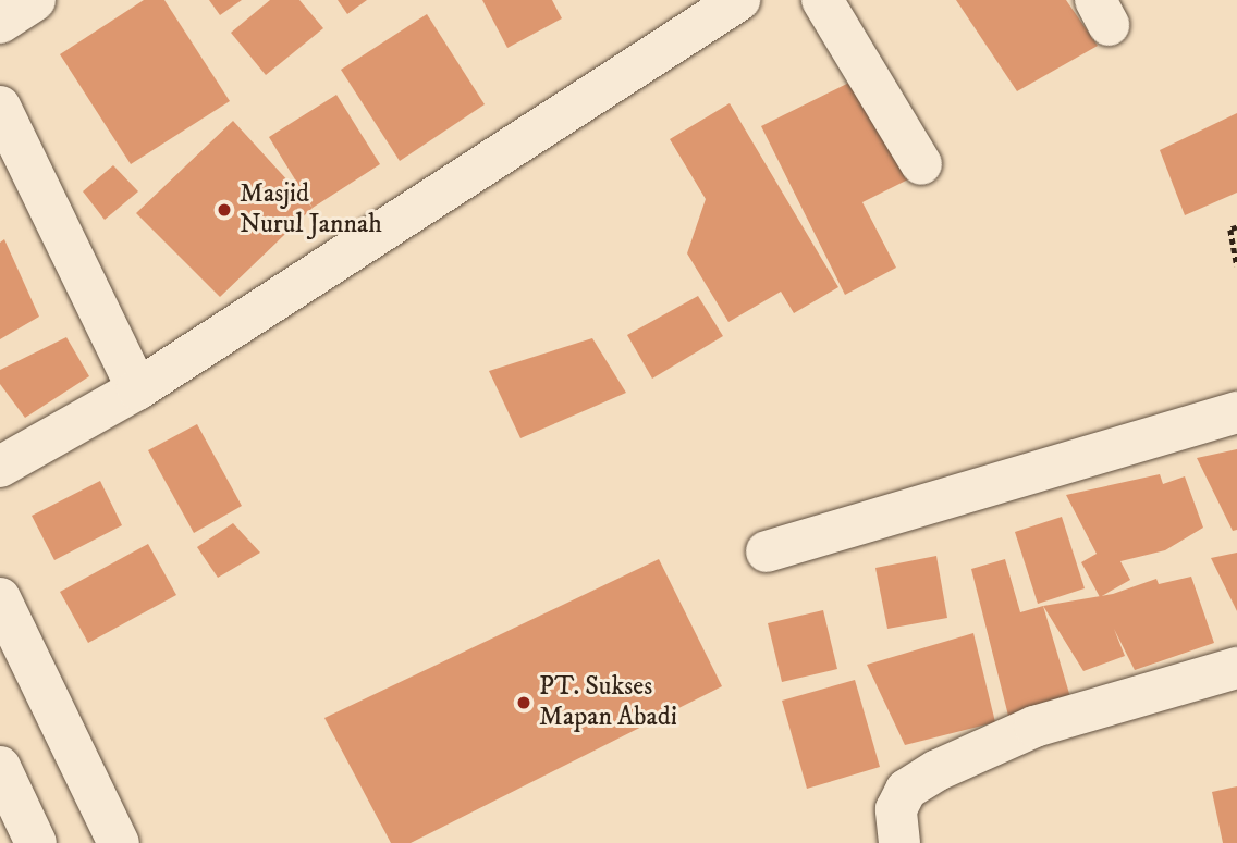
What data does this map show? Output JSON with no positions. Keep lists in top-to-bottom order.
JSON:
{
  "places": ["Masjid Nurul Jannah", "PT. Sukses Mapan Abadi"]
}
